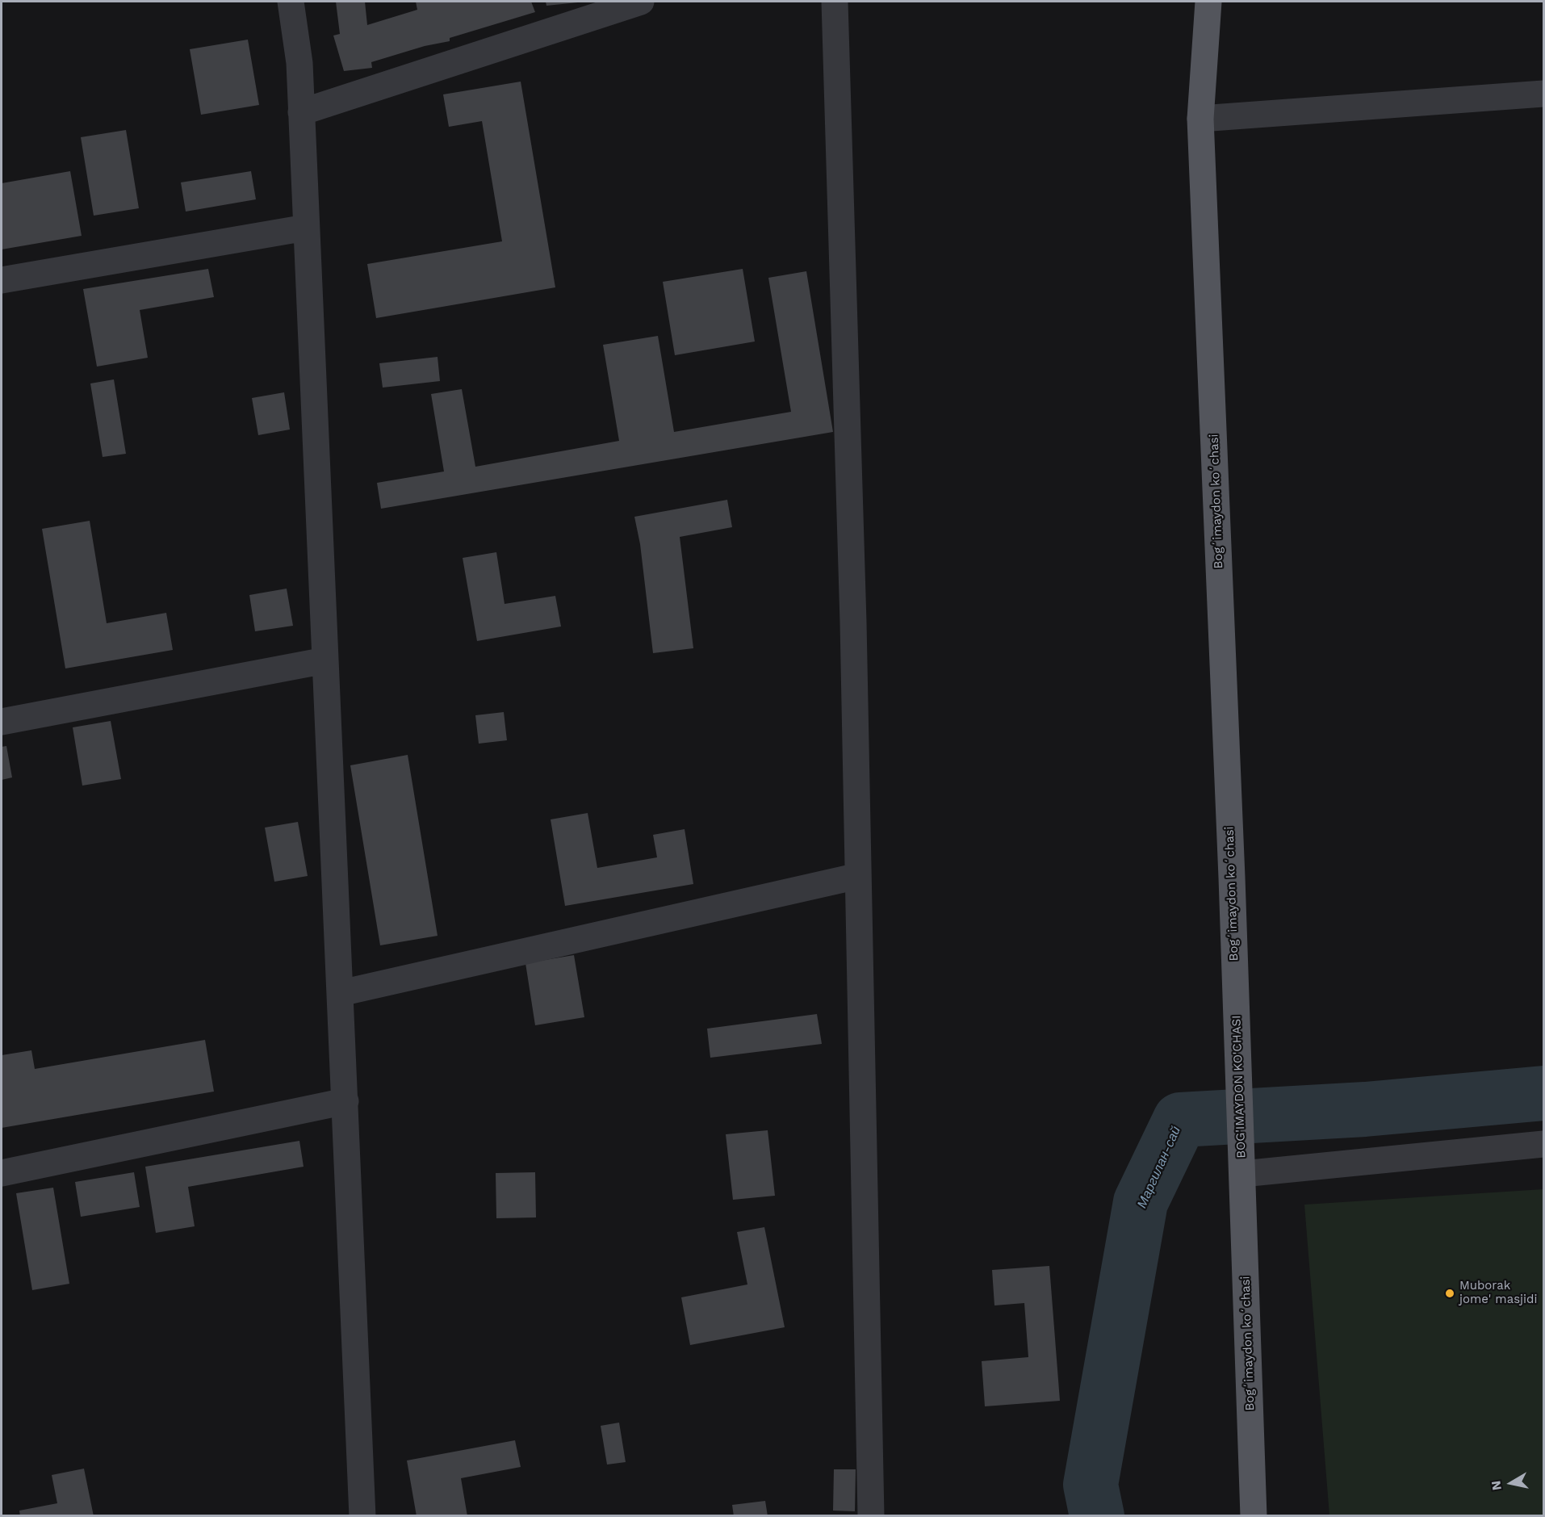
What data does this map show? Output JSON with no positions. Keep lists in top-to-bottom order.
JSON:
{
  "streets": {
    "main road": ["Bogʻimaydon koʻchasi", "BOG'IMAYDON KO'CHASI"]
  },
  "crossings": [
    ["Bogʻimaydon koʻchasi", "BOG'IMAYDON KO'CHASI"]
  ],
  "water": ["Маргилан-сай"],
  "places": ["Muborak jome' masjidi"],
  "north": "left"
}
